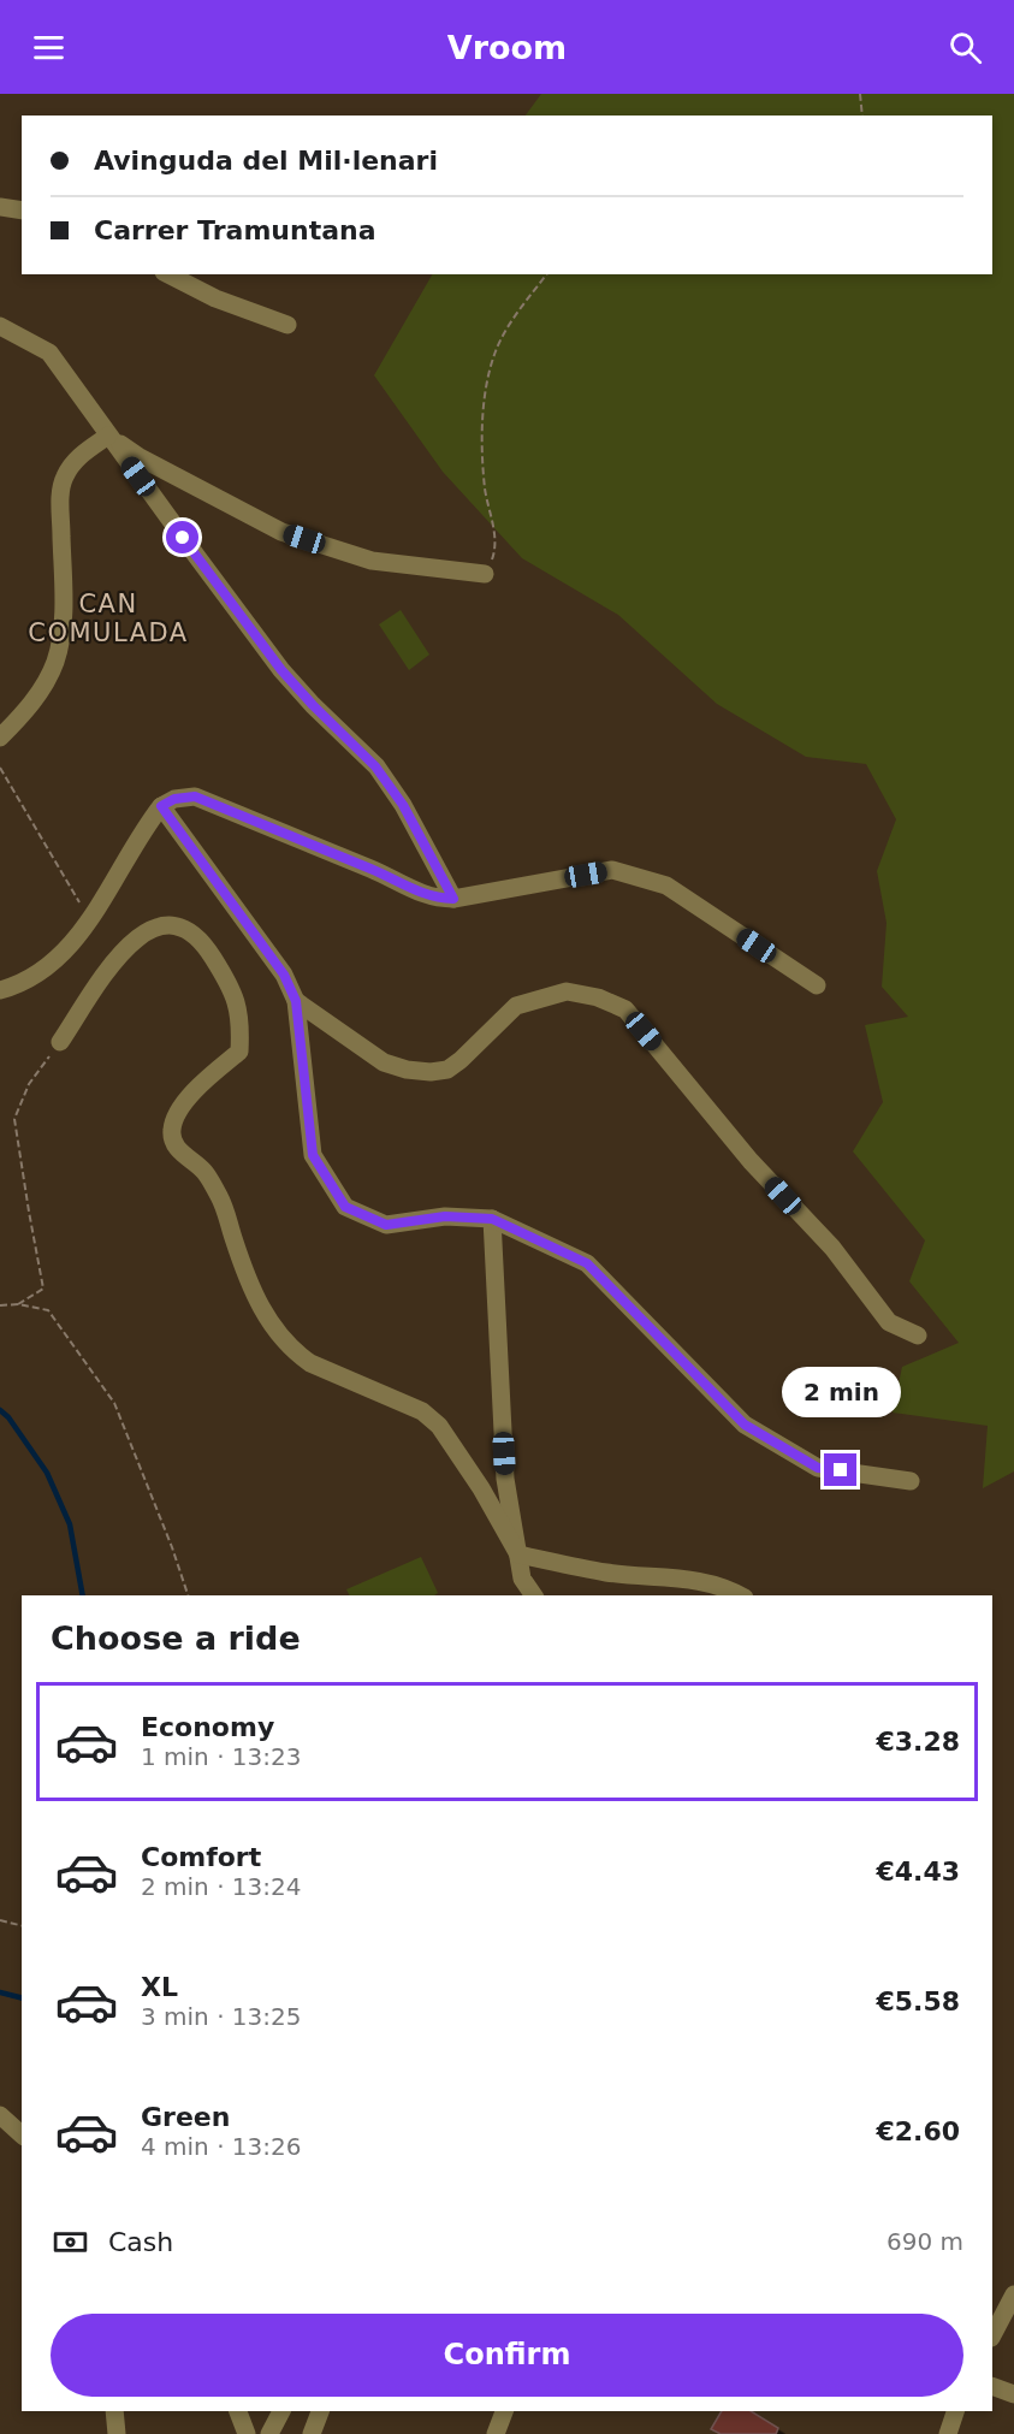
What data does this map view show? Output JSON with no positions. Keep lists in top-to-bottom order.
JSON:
{
  "districts": ["CAN COMULADA"],
  "page": {
    "header": "Vroom",
    "banner": ["Avinguda del Mil·lenari", "Carrer Tramuntana"],
    "bubble": "2 min",
    "heading": "Choose a ride",
    "list": [
      {
        "name": "Economy",
        "note": "1 min · 13:23",
        "value": "€3.28"
      },
      {
        "name": "Comfort",
        "note": "2 min · 13:24",
        "value": "€4.43"
      },
      {
        "name": "XL",
        "note": "3 min · 13:25",
        "value": "€5.58"
      },
      {
        "name": "Green",
        "note": "4 min · 13:26",
        "value": "€2.60"
      }
    ],
    "pay": ["Cash", "690 m"],
    "buttons": "Confirm"
  }
}
